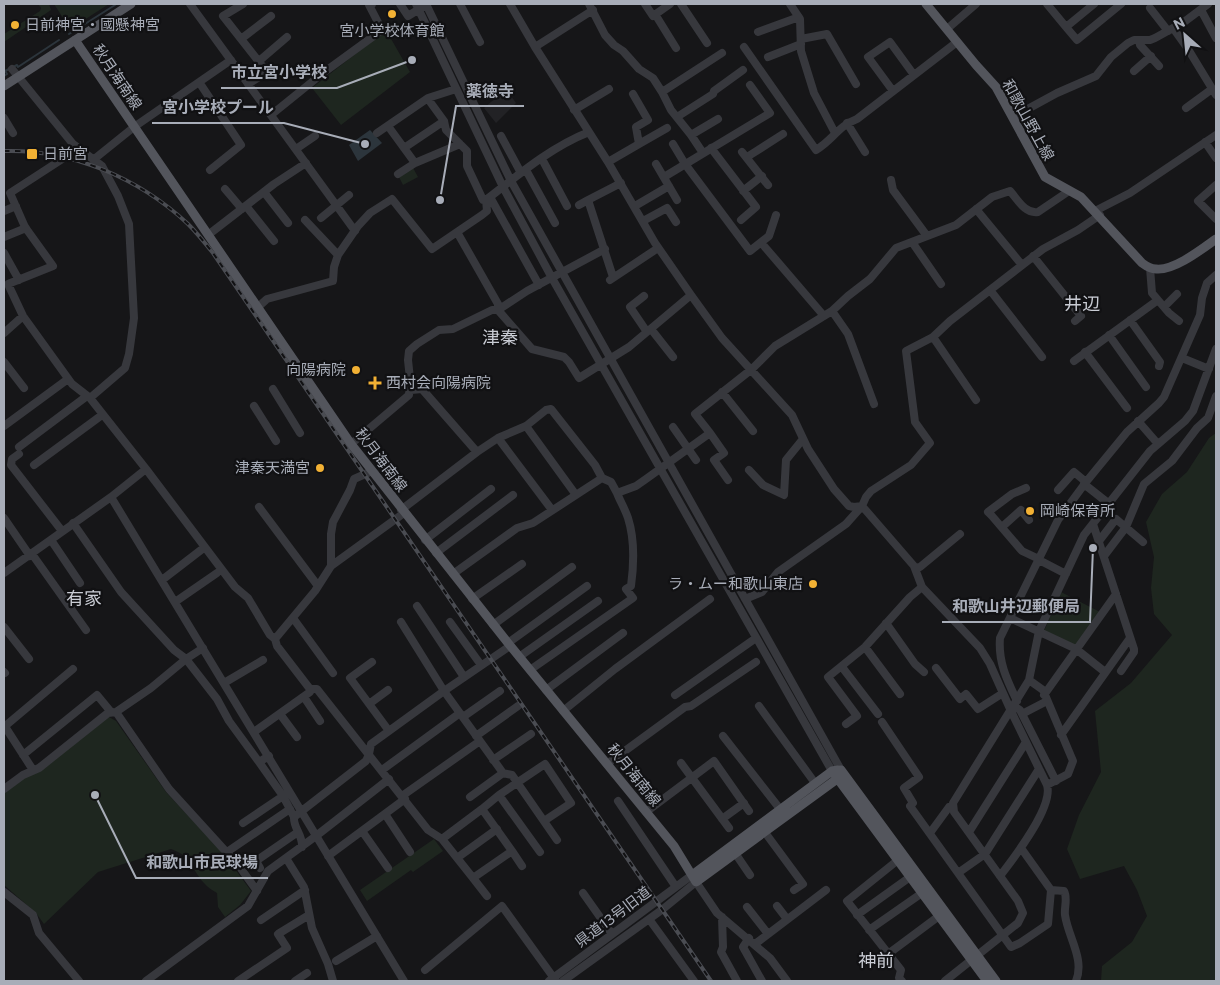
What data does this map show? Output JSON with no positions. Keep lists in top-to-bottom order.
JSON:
{
  "streets": {
    "main road": ["秋月海南線", "和歌山野上線"],
    "street": ["県道13号旧道"]
  },
  "crossings": [
    ["秋月海南線", "県道13号旧道"]
  ],
  "districts": [
    "井辺",
    "津秦",
    "有家",
    "神前"
  ],
  "places": {
    "other": [
      "宮小学校体育館",
      "日前神宮・國懸神宮",
      "市立宮小学校",
      "宮小学校プール",
      "薬徳寺",
      "向陽病院",
      "津秦天満宮",
      "岡崎保育所",
      "和歌山井辺郵便局",
      "ラ・ムー和歌山東店",
      "和歌山市民球場"
    ],
    "transit": ["日前宮"],
    "health": ["西村会向陽病院"]
  },
  "north": "top left"
}
